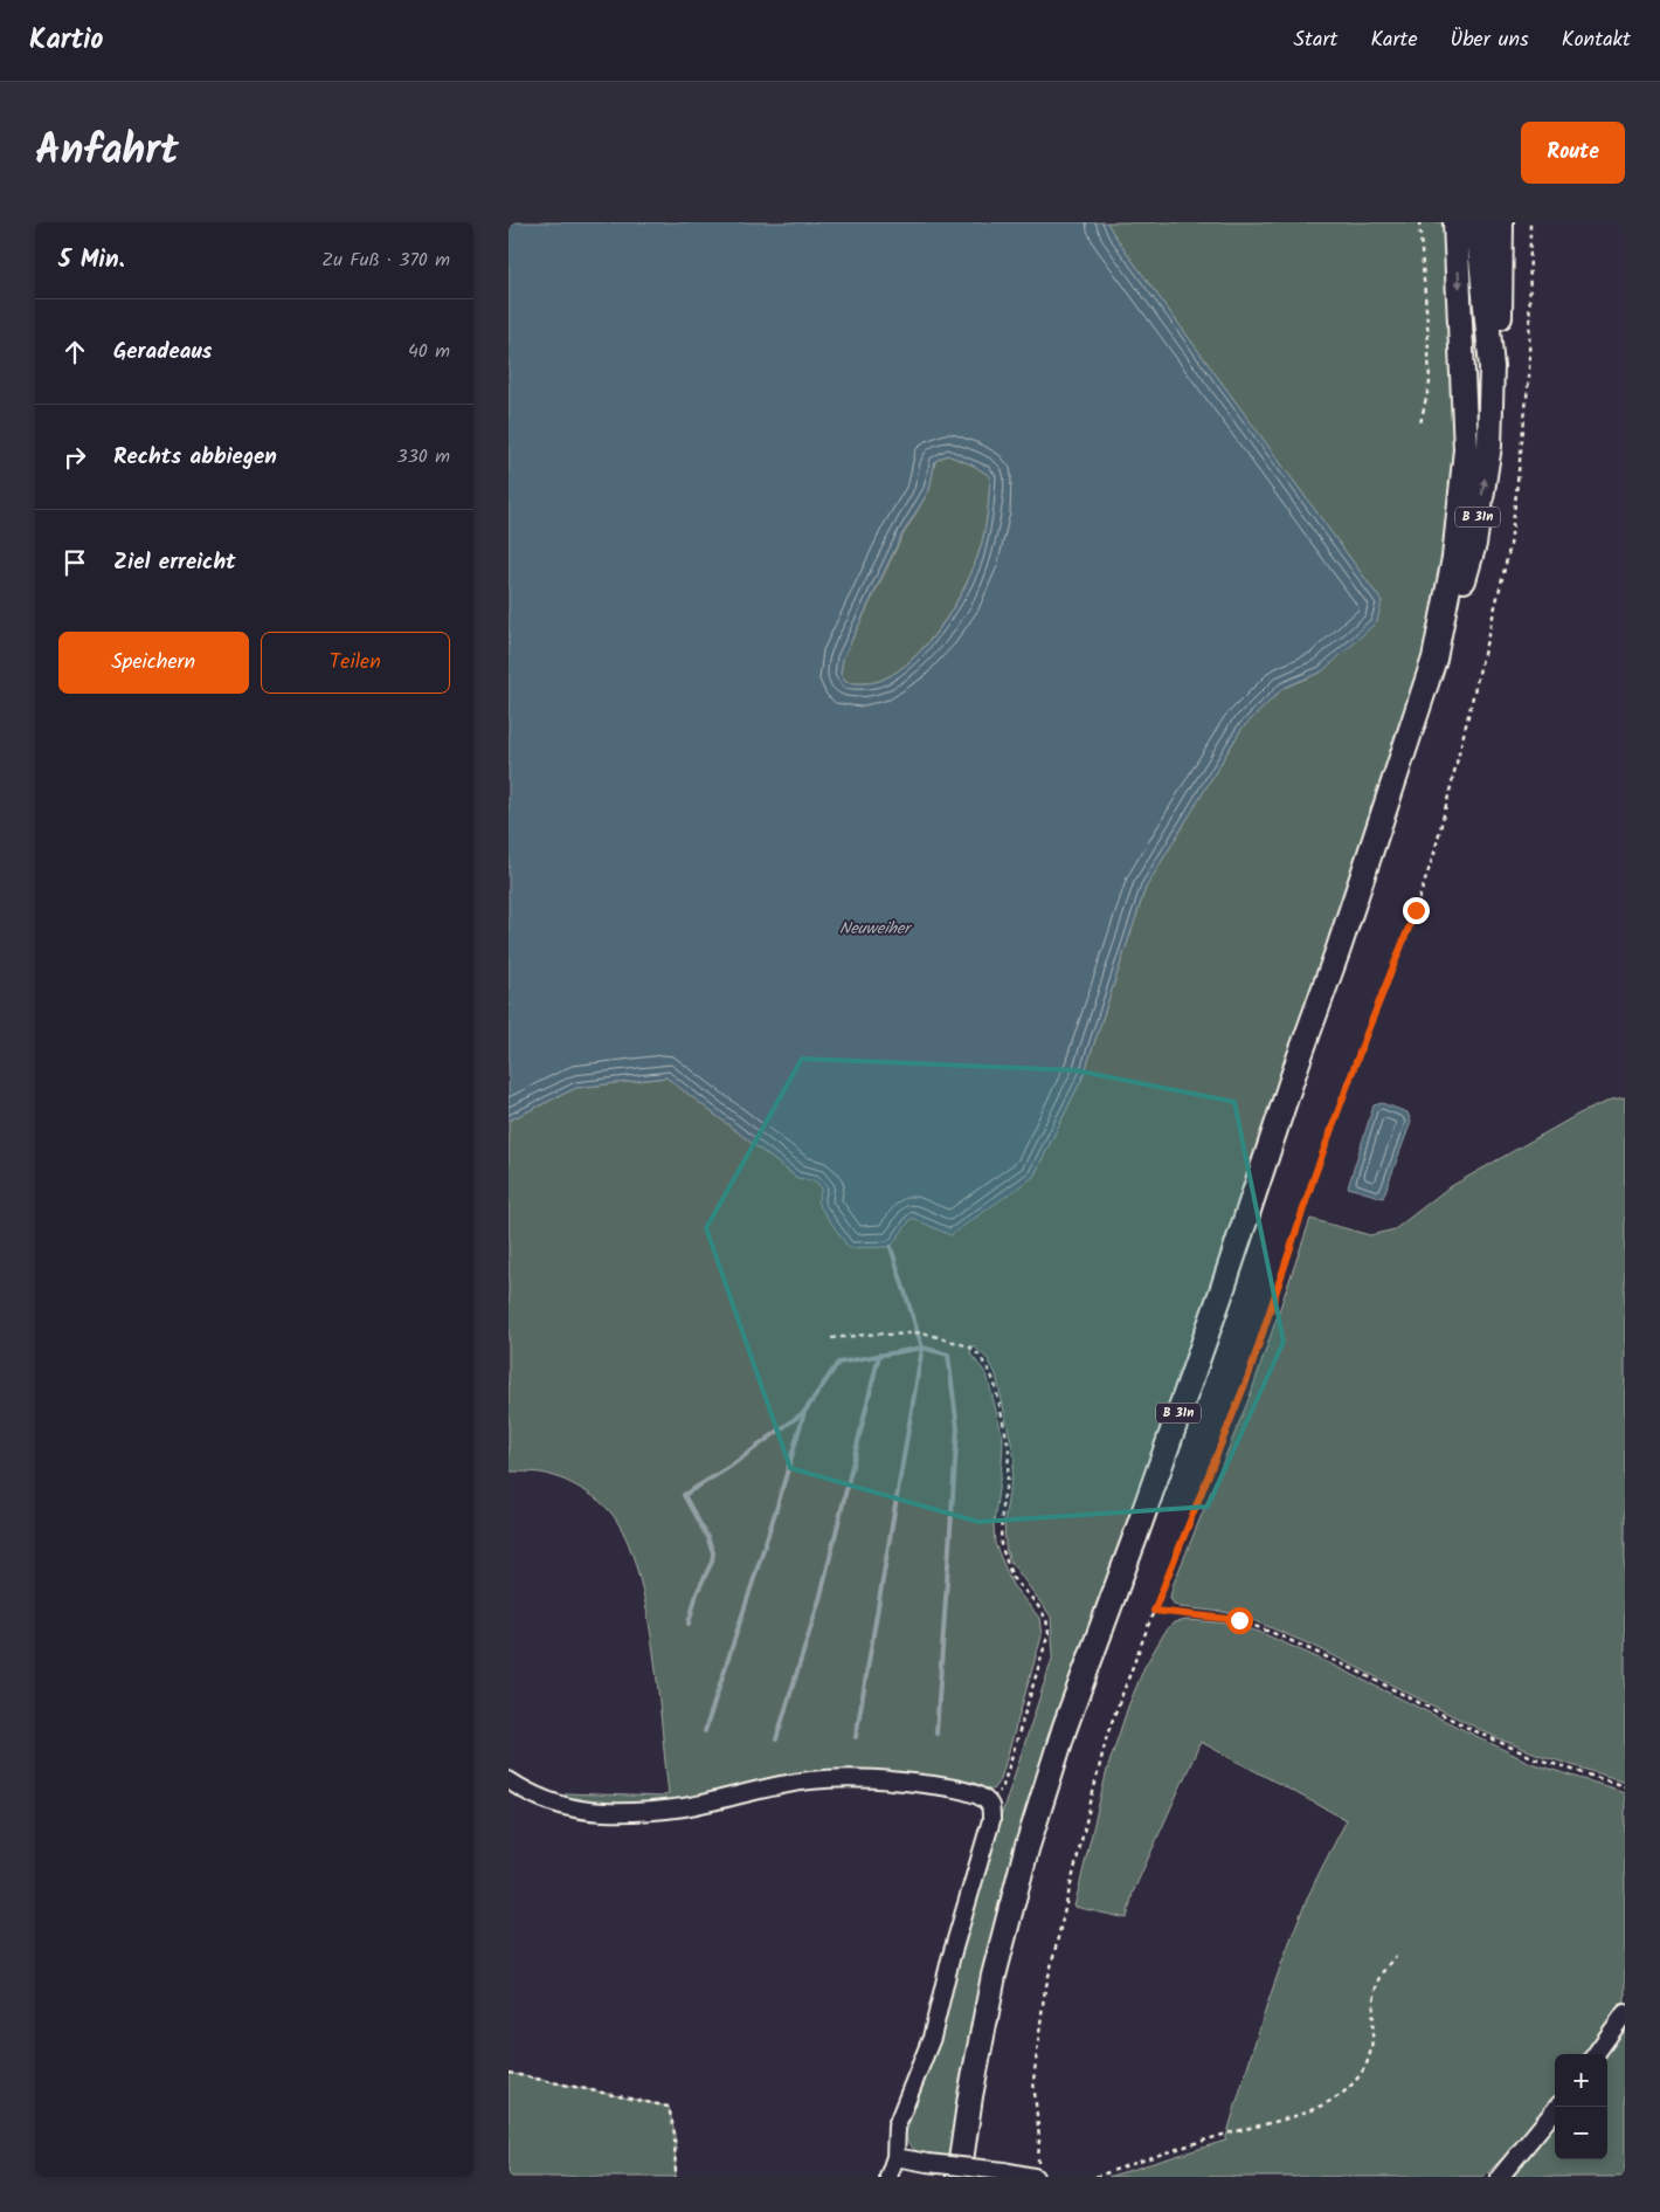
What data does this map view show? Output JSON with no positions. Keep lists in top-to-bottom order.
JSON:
{
  "streets": {
    "highway": ["B 31n"]
  },
  "water": ["Neuweiher"],
  "page": {
    "header": "Kartio",
    "nav": [
      "Start",
      "Karte",
      "Über uns",
      "Kontakt"
    ],
    "title": "Anfahrt",
    "buttons": [
      "Route",
      ["Speichern", "Teilen"]
    ],
    "heading": ["5 Min.", "Zu Fuß · 370 m"],
    "list": [
      ["Geradeaus", "40 m"],
      ["Rechts abbiegen", "330 m"],
      "Ziel erreicht"
    ],
    "map_buttons": ["+", "−"]
  }
}
